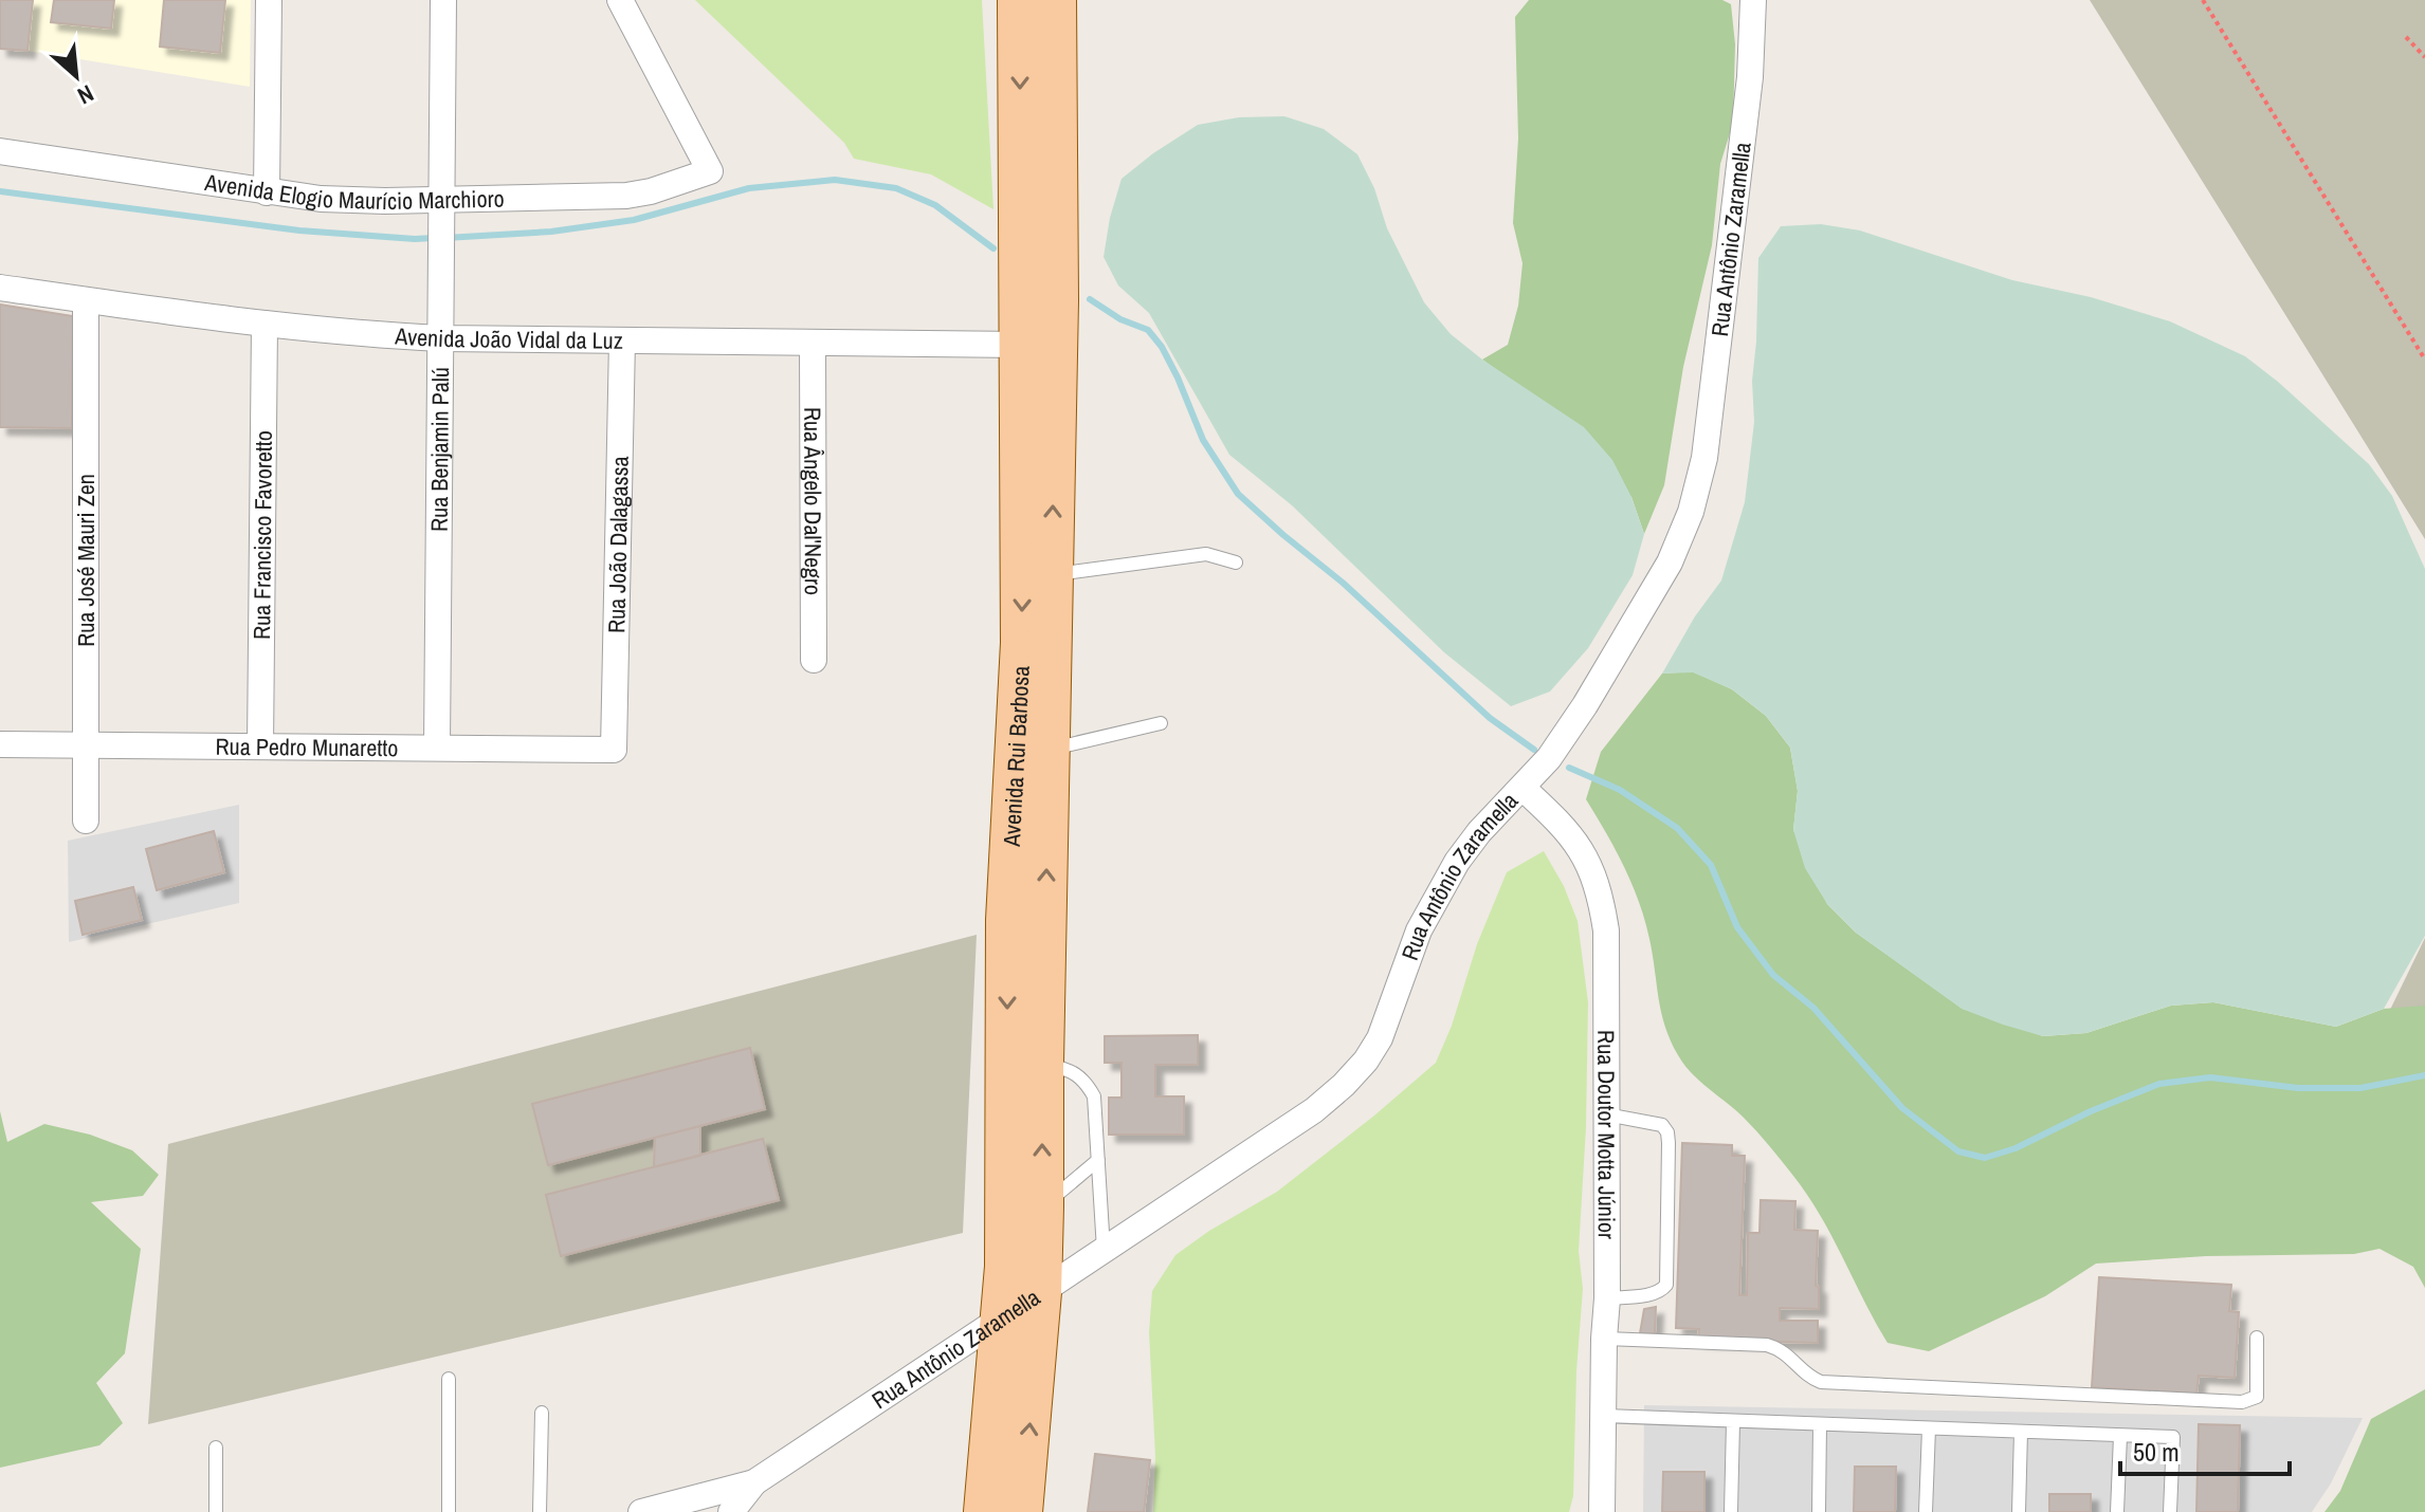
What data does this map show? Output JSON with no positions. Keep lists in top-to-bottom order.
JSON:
{
  "streets": {
    "main road": ["Avenida Rui Barbosa"],
    "street": [
      "Avenida Elogio Maurício Marchioro",
      "Rua Antônio Zaramella",
      "Avenida João Vidal da Luz",
      "Rua Benjamin Palú",
      "Rua Ângelo Dal'Negro",
      "Rua Francisco Favoretto",
      "Rua João Dalagassa",
      "Rua José Mauri Zen",
      "Rua Pedro Munaretto",
      "Rua Doutor Motta Júnior"
    ]
  },
  "crossings": [
    ["Avenida Elogio Maurício Marchioro", "Rua Benjamin Palú"],
    ["Rua Antônio Zaramella", "Avenida Rui Barbosa"],
    ["Rua Antônio Zaramella", "Rua Doutor Motta Júnior"],
    ["Avenida João Vidal da Luz", "Rua Benjamin Palú"],
    ["Avenida João Vidal da Luz", "Rua Ângelo Dal'Negro"],
    ["Avenida João Vidal da Luz", "Rua Francisco Favoretto"],
    ["Avenida João Vidal da Luz", "Rua João Dalagassa"],
    ["Avenida João Vidal da Luz", "Rua José Mauri Zen"],
    ["Avenida João Vidal da Luz", "Avenida Rui Barbosa"],
    ["Rua Benjamin Palú", "Rua Pedro Munaretto"],
    ["Rua Francisco Favoretto", "Rua Pedro Munaretto"],
    ["Rua João Dalagassa", "Rua Pedro Munaretto"],
    ["Rua José Mauri Zen", "Rua Pedro Munaretto"]
  ],
  "scale_bar": "50 m",
  "north": "bottom right"
}
